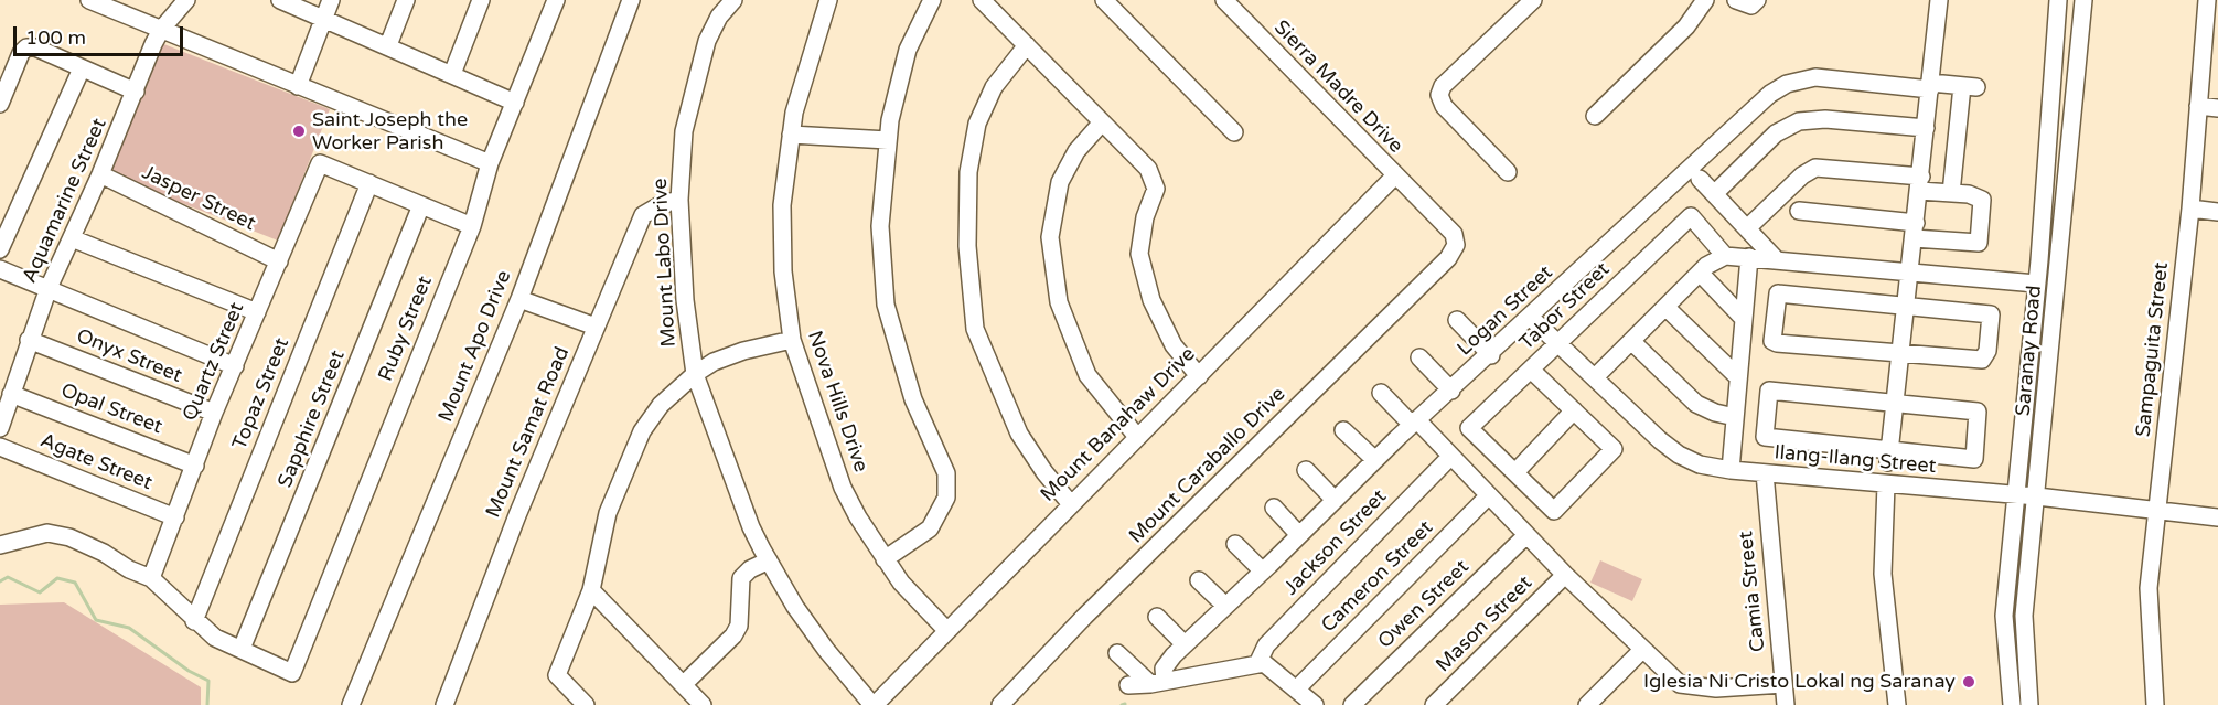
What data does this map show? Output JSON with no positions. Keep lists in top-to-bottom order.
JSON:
{
  "streets": {
    "street": [
      "Sierra Madre Drive",
      "Jasper Street",
      "Aquamarine Street",
      "Mount Labo Drive",
      "Tabor Street",
      "Logan Street",
      "Ruby Street",
      "Mount Apo Drive",
      "Sampaguita Street",
      "Saranay Road",
      "Onyx Street",
      "Quartz Street",
      "Topaz Street",
      "Nova Hills Drive",
      "Opal Street",
      "Sapphire Street",
      "Mount Banahaw Drive",
      "Mount Samat Road",
      "Ilang-Ilang Street",
      "Agate Street",
      "Mount Caraballo Drive",
      "Jackson Street",
      "Cameron Street",
      "Camia Street",
      "Owen Street",
      "Mason Street"
    ]
  },
  "crossings": [
    ["Sierra Madre Drive", "Mount Banahaw Drive"],
    ["Sierra Madre Drive", "Mount Caraballo Drive"],
    ["Jasper Street", "Aquamarine Street"],
    ["Jasper Street", "Quartz Street"],
    ["Aquamarine Street", "Onyx Street"],
    ["Aquamarine Street", "Opal Street"],
    ["Mount Labo Drive", "Mount Banahaw Drive"],
    ["Mount Labo Drive", "Mount Samat Road"],
    ["Tabor Street", "Ilang-Ilang Street"],
    ["Logan Street", "Ilang-Ilang Street"],
    ["Ruby Street", "Sapphire Street"],
    ["Sampaguita Street", "Ilang-Ilang Street"],
    ["Saranay Road", "Ilang-Ilang Street"],
    ["Onyx Street", "Quartz Street"],
    ["Quartz Street", "Topaz Street"],
    ["Quartz Street", "Opal Street"],
    ["Quartz Street", "Agate Street"],
    ["Nova Hills Drive", "Mount Banahaw Drive"],
    ["Ilang-Ilang Street", "Camia Street"]
  ],
  "places": ["Saint Joseph the Worker Parish", "Iglesia Ni Cristo Lokal ng Saranay"],
  "scale_bar": "100 m"
}
